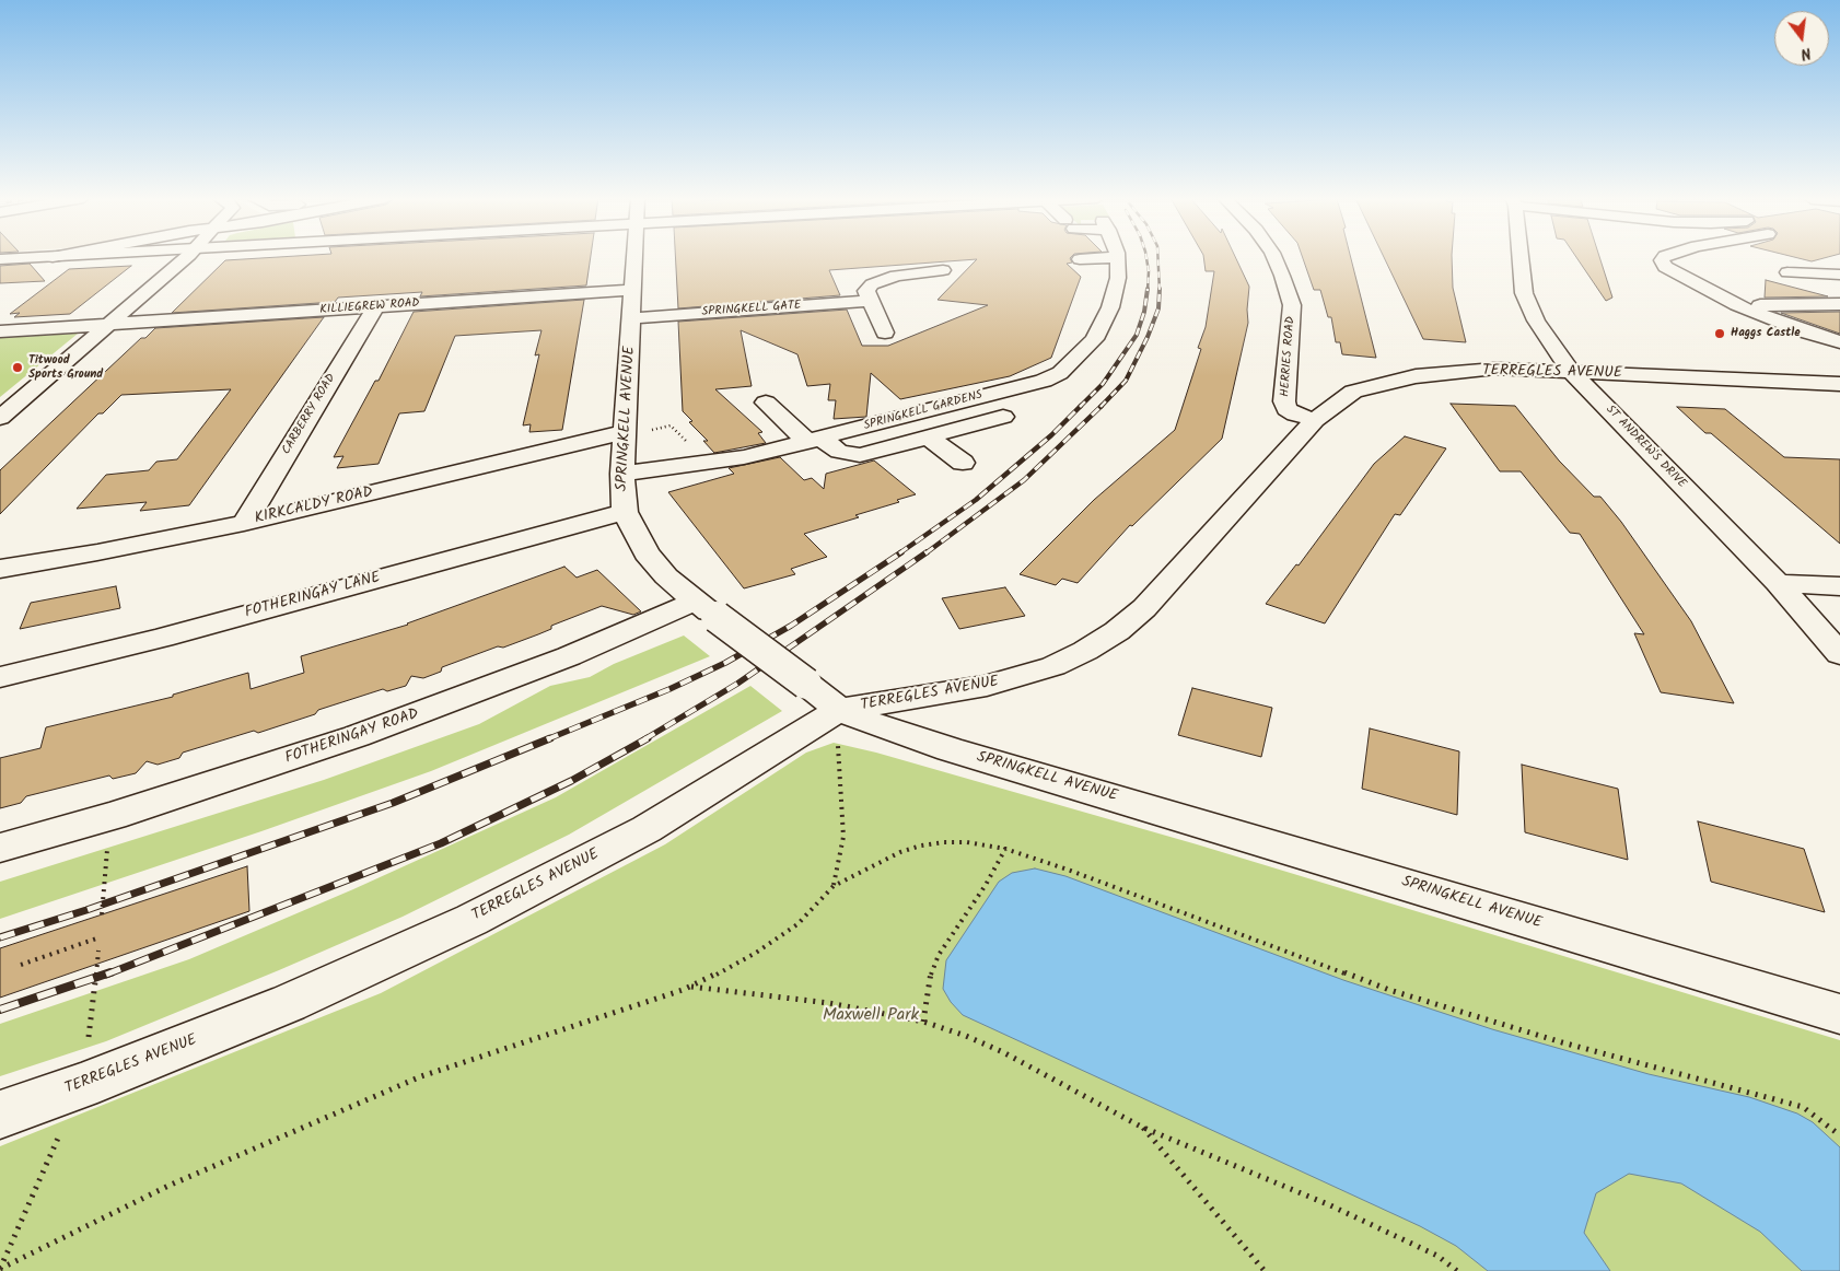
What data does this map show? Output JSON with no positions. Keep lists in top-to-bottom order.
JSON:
{
  "streets": {
    "street": [
      "KILLIEGREW ROAD",
      "SPRINGKELL GATE",
      "HERRIES ROAD",
      "TERREGLES AVENUE",
      "SPRINGKELL GARDENS",
      "CARBERRY ROAD",
      "SPRINGKELL AVENUE",
      "ST ANDREW'S DRIVE",
      "KIRKCALDY ROAD",
      "FOTHERINGAY LANE",
      "FOTHERINGAY ROAD"
    ]
  },
  "crossings": [
    ["KILLIEGREW ROAD", "CARBERRY ROAD"],
    ["KILLIEGREW ROAD", "SPRINGKELL AVENUE"],
    ["SPRINGKELL GATE", "SPRINGKELL AVENUE"],
    ["HERRIES ROAD", "TERREGLES AVENUE"],
    ["TERREGLES AVENUE", "SPRINGKELL AVENUE"],
    ["TERREGLES AVENUE", "ST ANDREW'S DRIVE"],
    ["SPRINGKELL GARDENS", "SPRINGKELL AVENUE"],
    ["CARBERRY ROAD", "KIRKCALDY ROAD"],
    ["SPRINGKELL AVENUE", "KIRKCALDY ROAD"],
    ["SPRINGKELL AVENUE", "FOTHERINGAY LANE"],
    ["SPRINGKELL AVENUE", "FOTHERINGAY ROAD"]
  ],
  "parks": ["Maxwell Park"],
  "places": ["Haggs Castle", "Titwood Sports Ground"],
  "north": "bottom"
}
